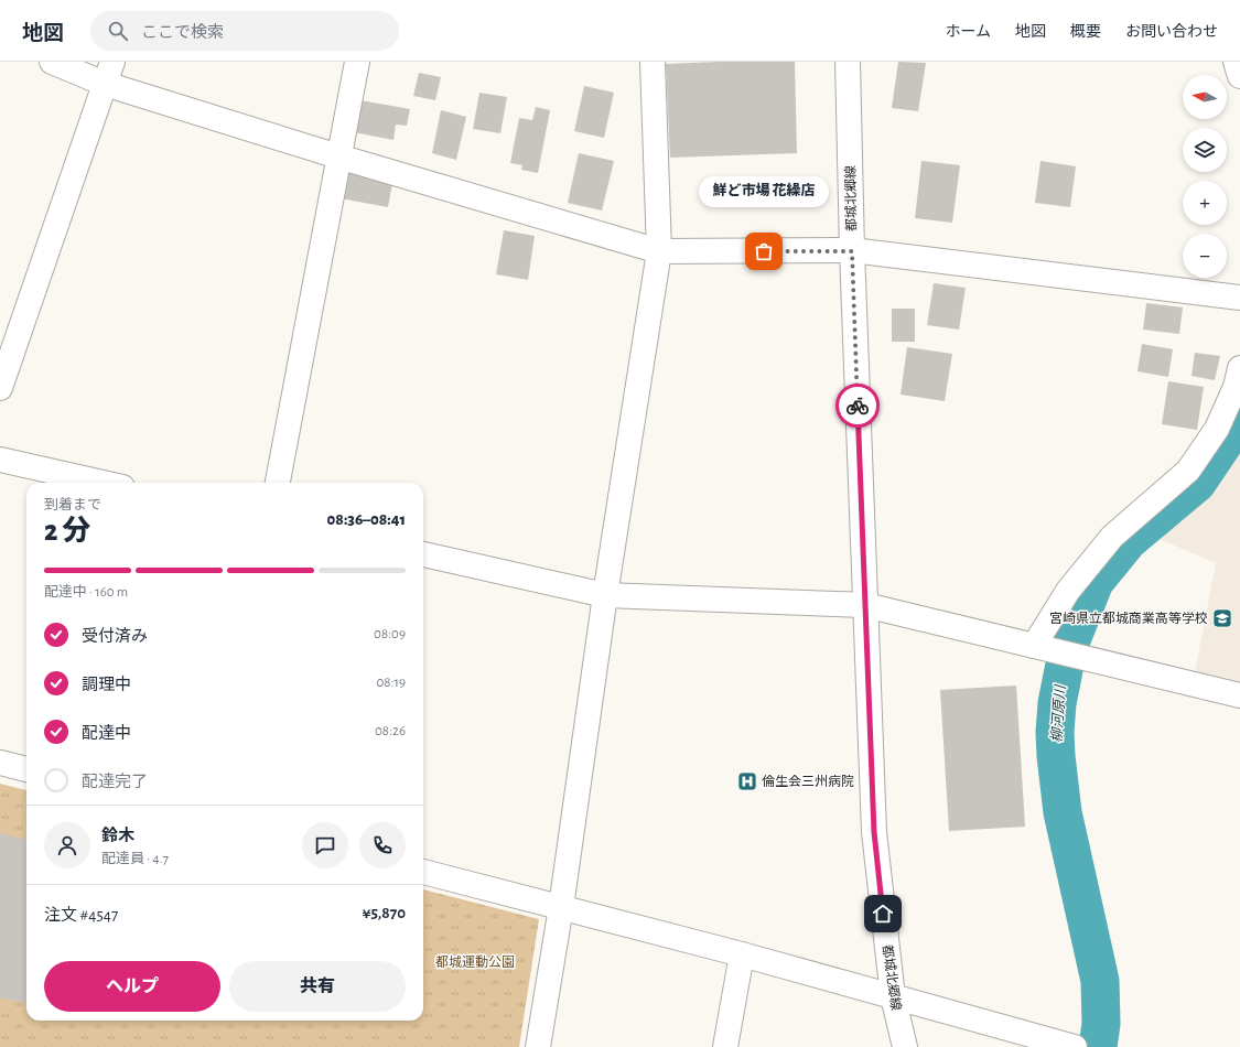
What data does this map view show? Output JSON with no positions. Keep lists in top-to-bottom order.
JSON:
{
  "streets": {
    "street": ["都城北郷線"]
  },
  "water": ["柳河原川"],
  "parks": ["都城運動公園"],
  "places": {
    "other": ["鮮ど市場 花繰店"],
    "school or university": ["宮崎県立都城商業高等学校"],
    "hospital": ["倫生会三州病院"]
  },
  "north": "left",
  "page": {
    "header": "地図",
    "search": "ここで検索",
    "nav": [
      "ホーム",
      "地図",
      "概要",
      "お問い合わせ"
    ],
    "map_buttons": ["+", "−"],
    "bubble": "鮮ど市場 花繰店",
    "heading": ["2 分", "到着まで", "08:36–08:41"],
    "panel": [
      "鈴木",
      "配達員 · 4.7",
      "注文 #4547",
      "¥5,870"
    ],
    "bar": "配達中 · 160 m",
    "list": [
      ["受付済み", "08:09"],
      ["調理中", "08:19"],
      ["配達中", "08:26"],
      "配達完了"
    ],
    "buttons": ["ヘルプ", "共有"]
  }
}
